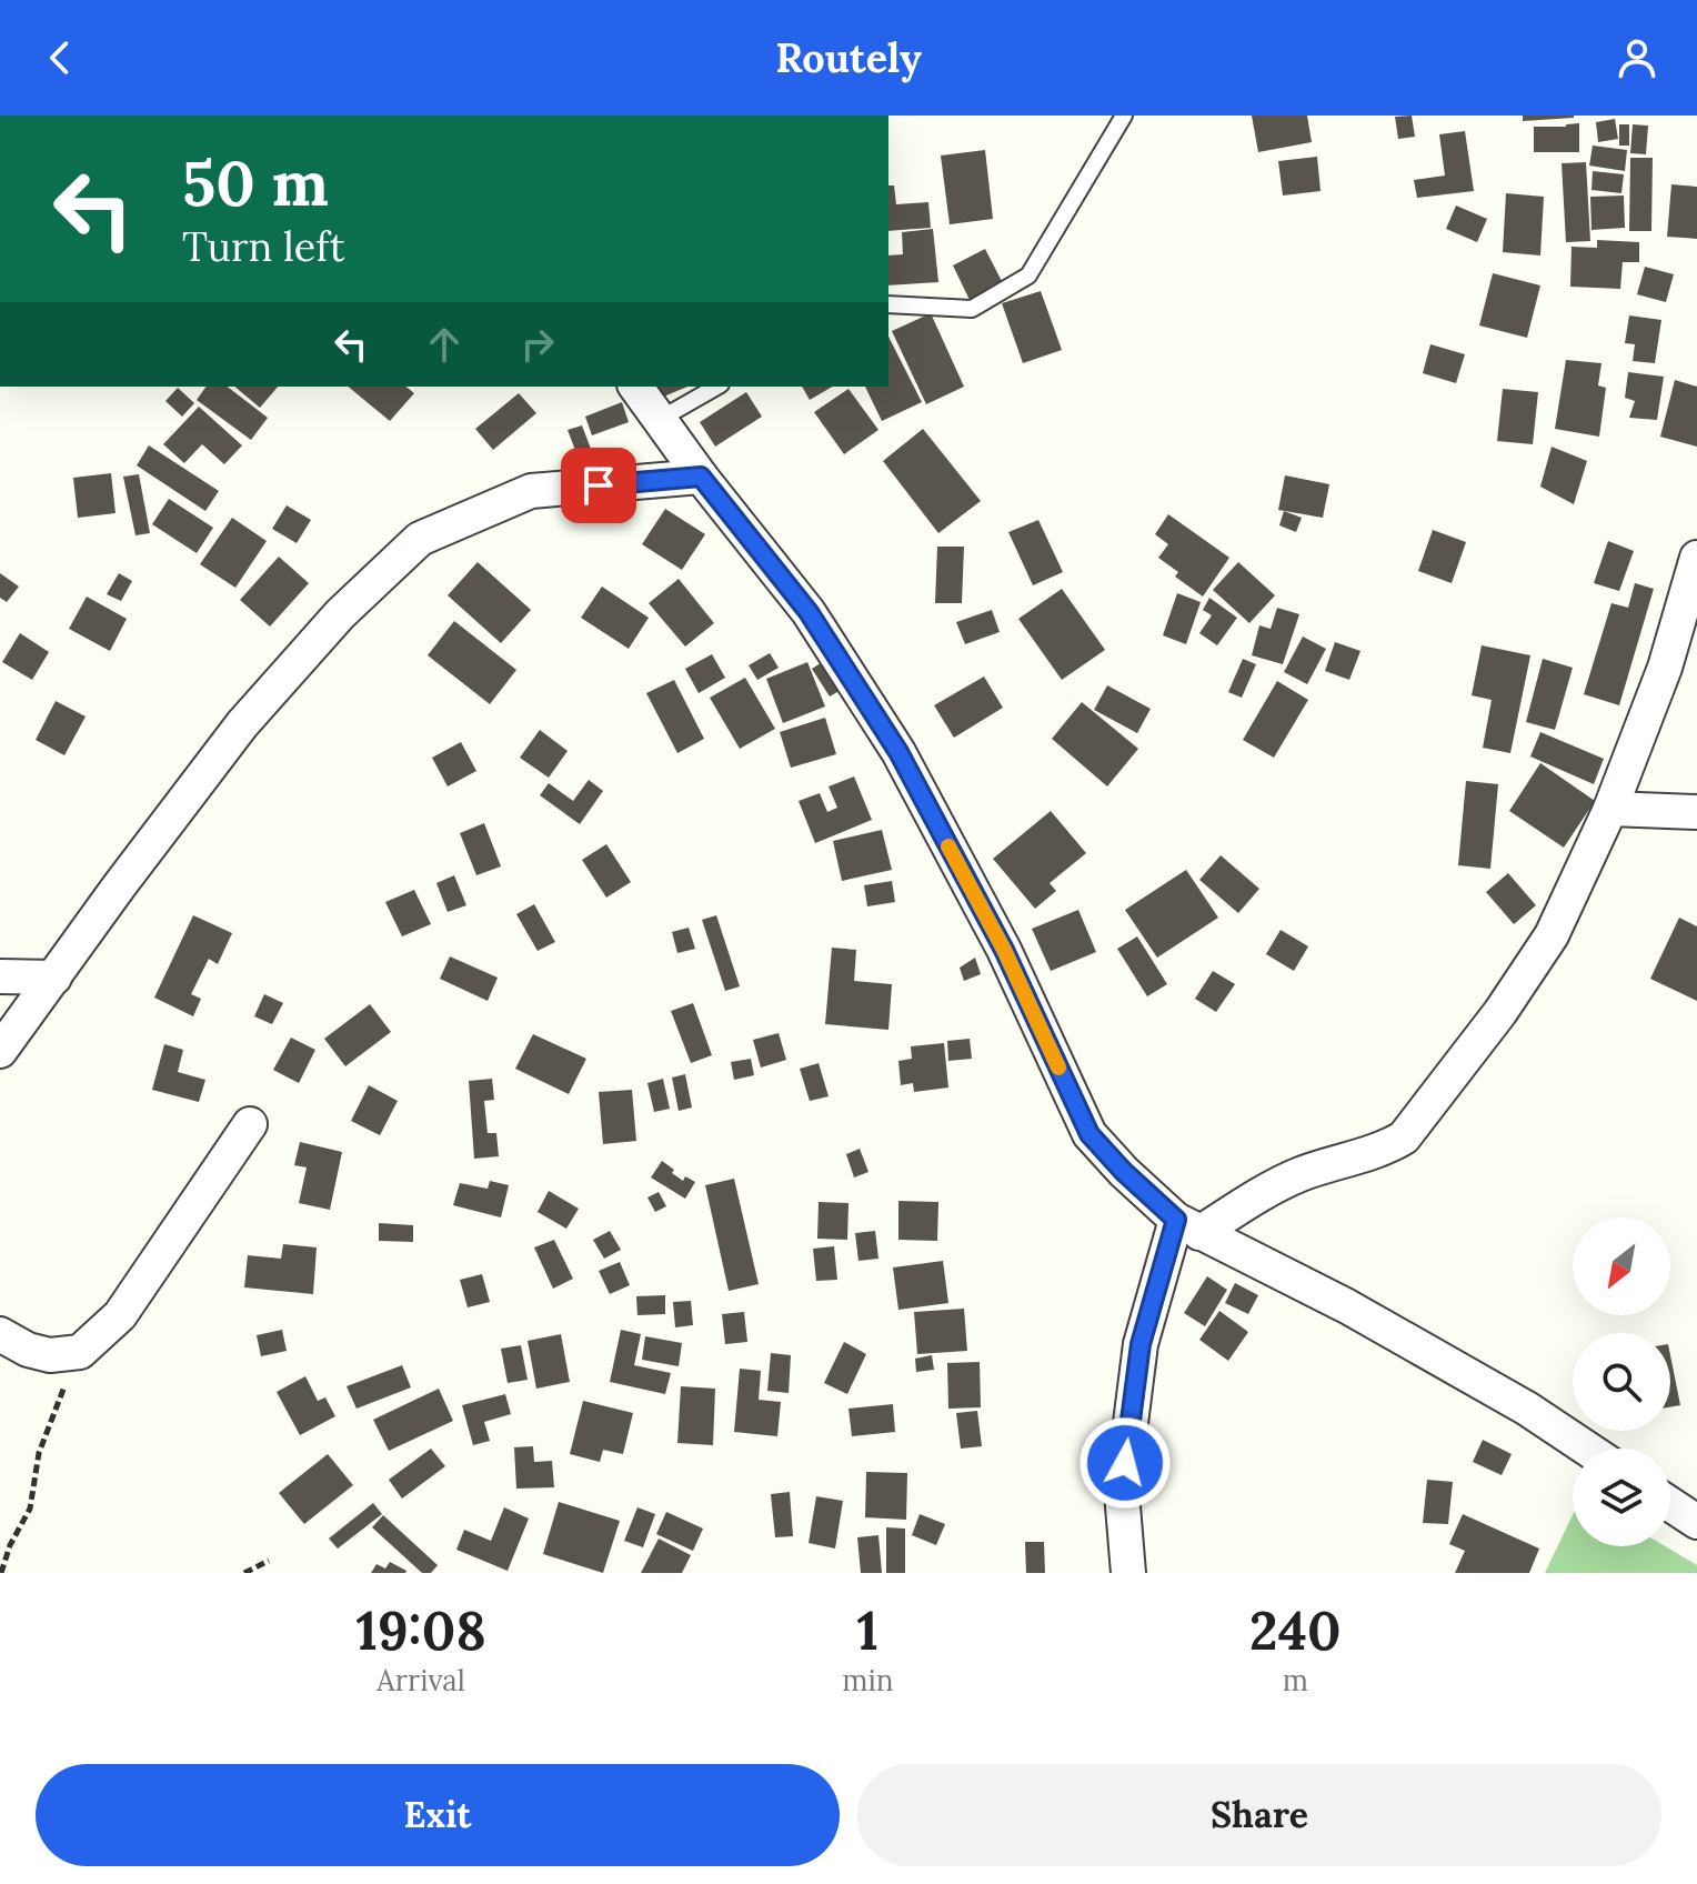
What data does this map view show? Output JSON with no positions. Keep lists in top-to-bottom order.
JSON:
{
  "north": "bottom left",
  "page": {
    "header": "Routely",
    "turn": ["50 m", "Turn left"],
    "eta": [
      "19:08",
      "Arrival",
      "1",
      "min",
      "240",
      "m"
    ],
    "buttons": ["Exit", "Share"]
  }
}
